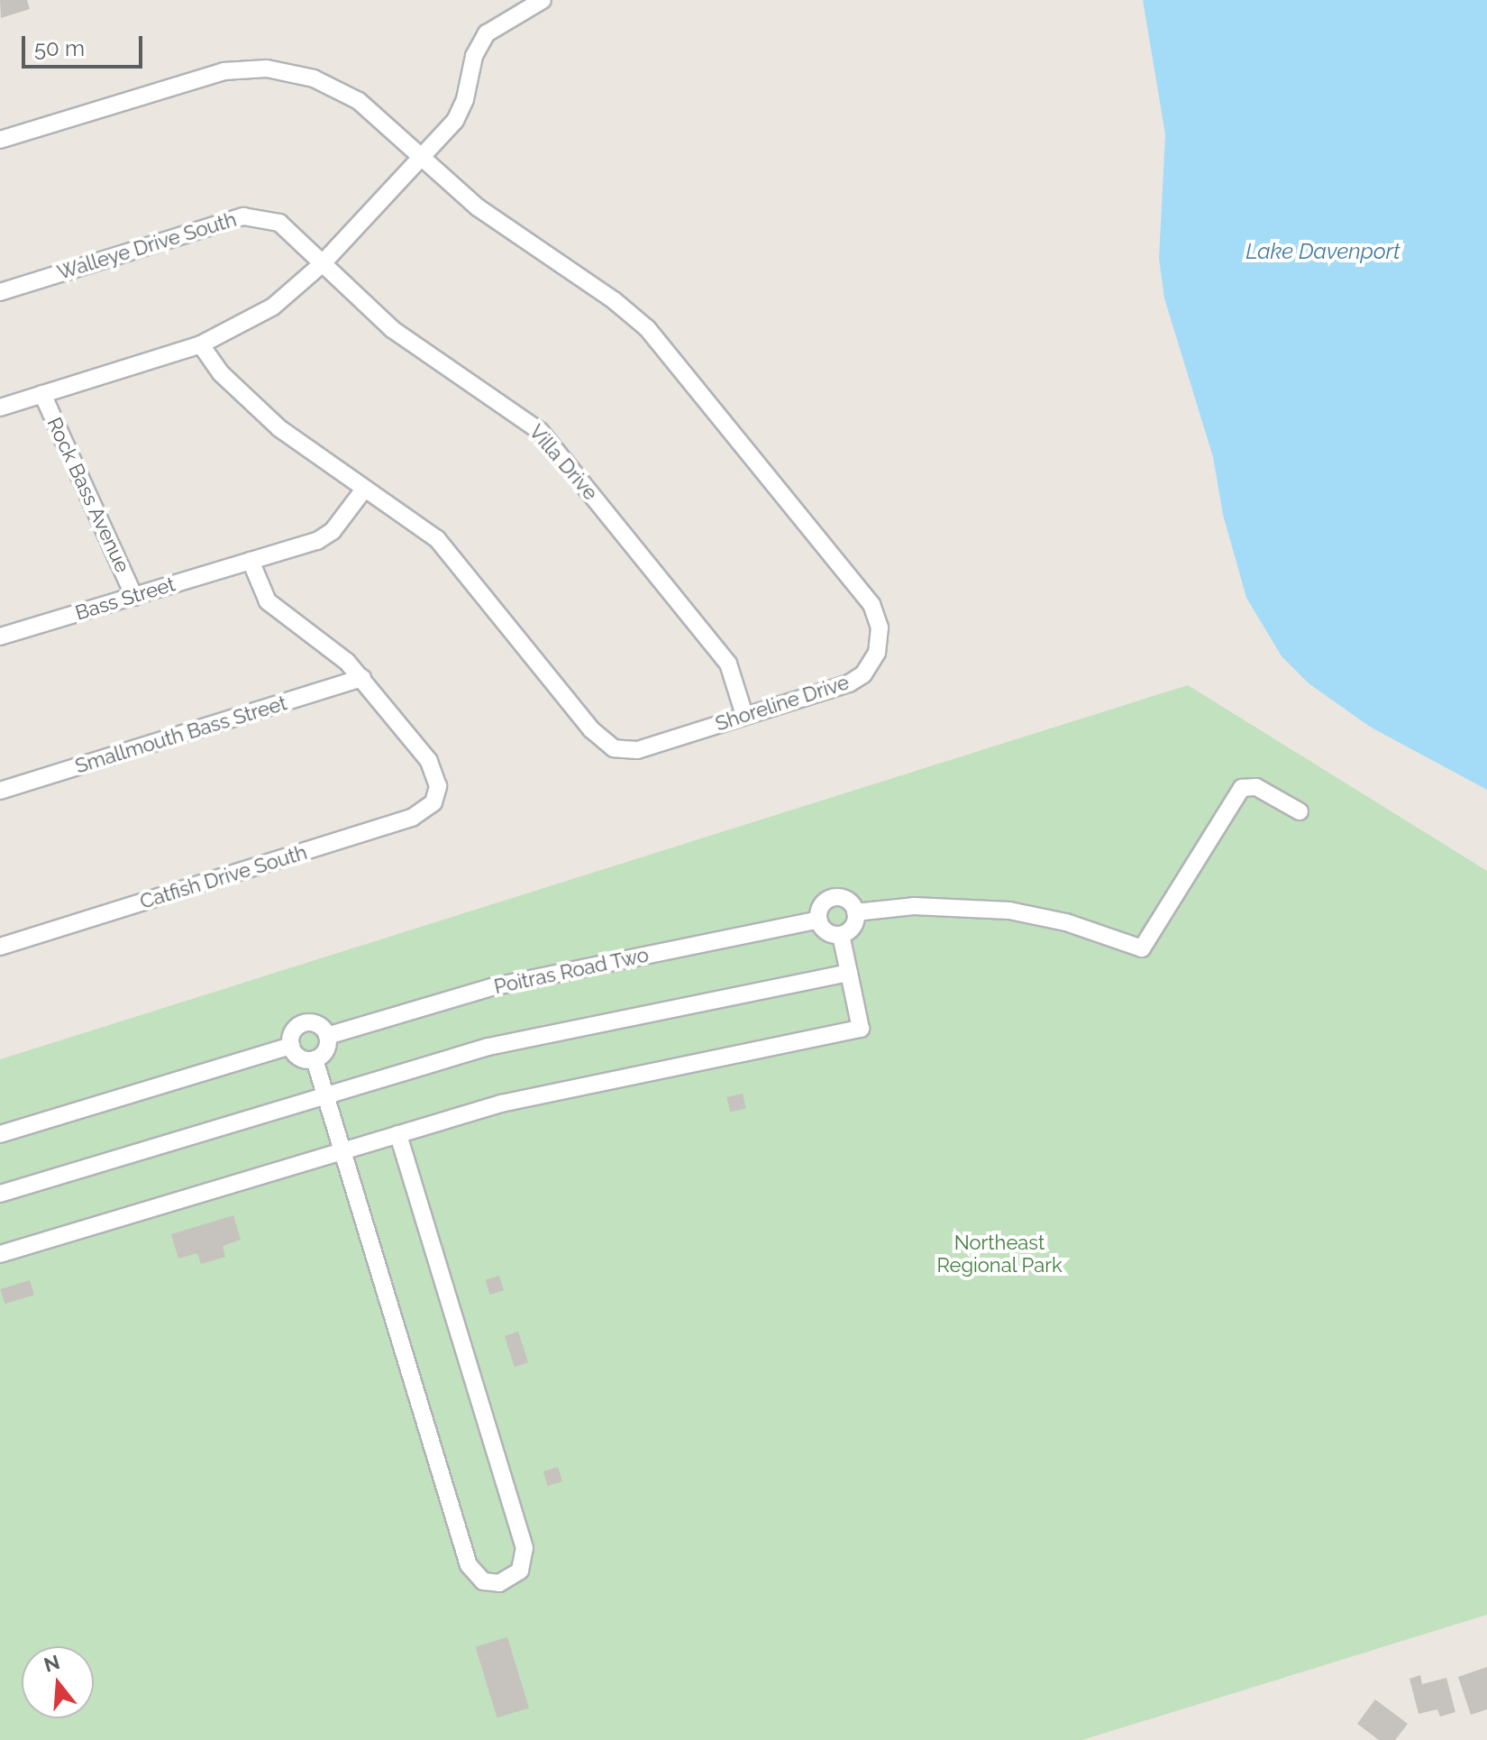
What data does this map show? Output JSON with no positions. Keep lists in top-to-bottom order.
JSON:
{
  "streets": {
    "street": [
      "Walleye Drive South",
      "Villa Drive",
      "Rock Bass Avenue",
      "Bass Street",
      "Shoreline Drive",
      "Smallmouth Bass Street",
      "Catfish Drive South",
      "Poitras Road Two"
    ]
  },
  "crossings": [
    ["Walleye Drive South", "Villa Drive"],
    ["Villa Drive", "Shoreline Drive"],
    ["Rock Bass Avenue", "Bass Street"],
    ["Bass Street", "Shoreline Drive"],
    ["Smallmouth Bass Street", "Catfish Drive South"]
  ],
  "water": ["Lake Davenport"],
  "parks": ["Northeast Regional Park"],
  "scale_bar": "50 m",
  "north": "top"
}
